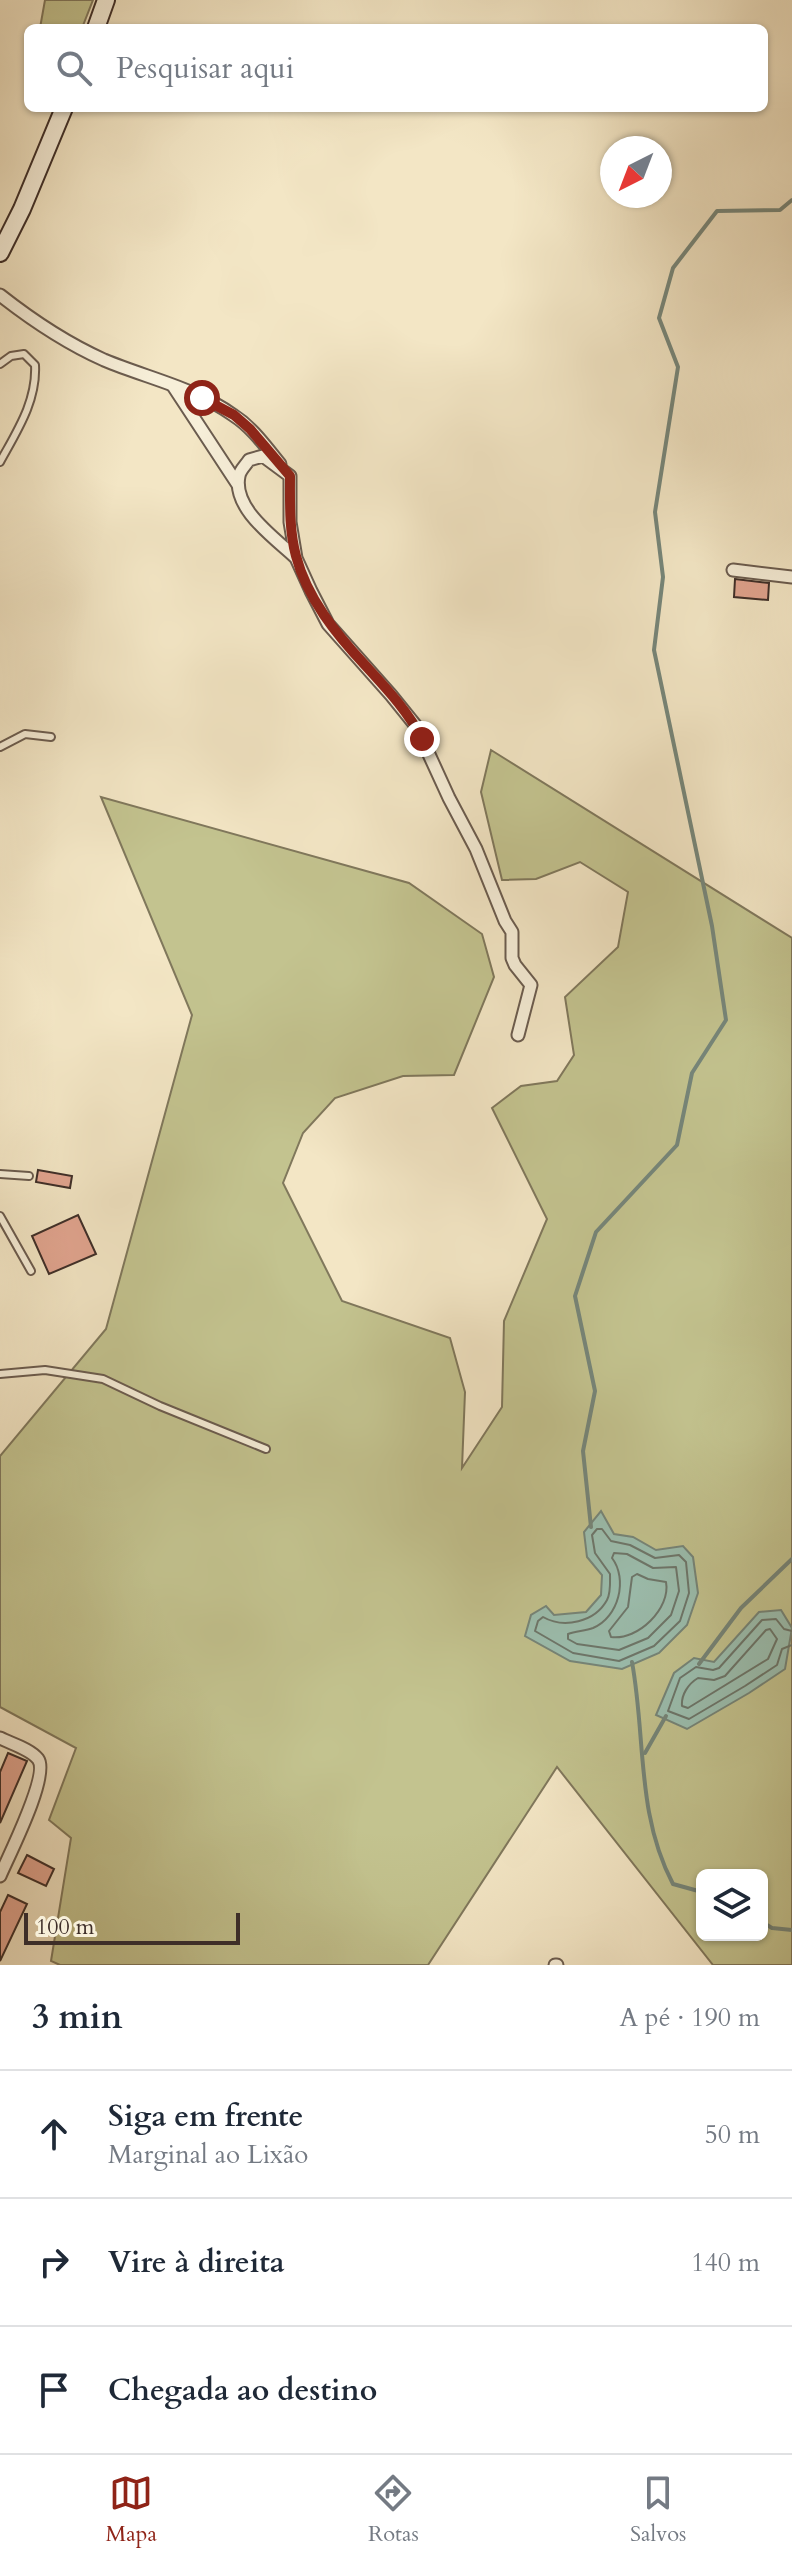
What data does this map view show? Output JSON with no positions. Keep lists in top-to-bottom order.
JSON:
{
  "scale_bar": "100 m",
  "north": "bottom left",
  "page": {
    "search": "Pesquisar aqui",
    "scale": "100 m",
    "heading": ["3 min", "A pé · 190 m"],
    "list": [
      ["Siga em frente", "Marginal ao Lixão", "50 m"],
      ["Vire à direita", "140 m"],
      "Chegada ao destino"
    ],
    "nav": ["Mapa", "Rotas", "Salvos"]
  }
}
